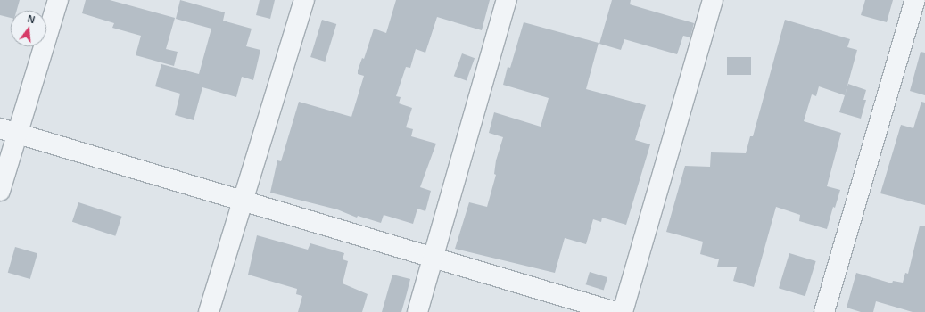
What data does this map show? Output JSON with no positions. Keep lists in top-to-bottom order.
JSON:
{
  "north": "top"
}
